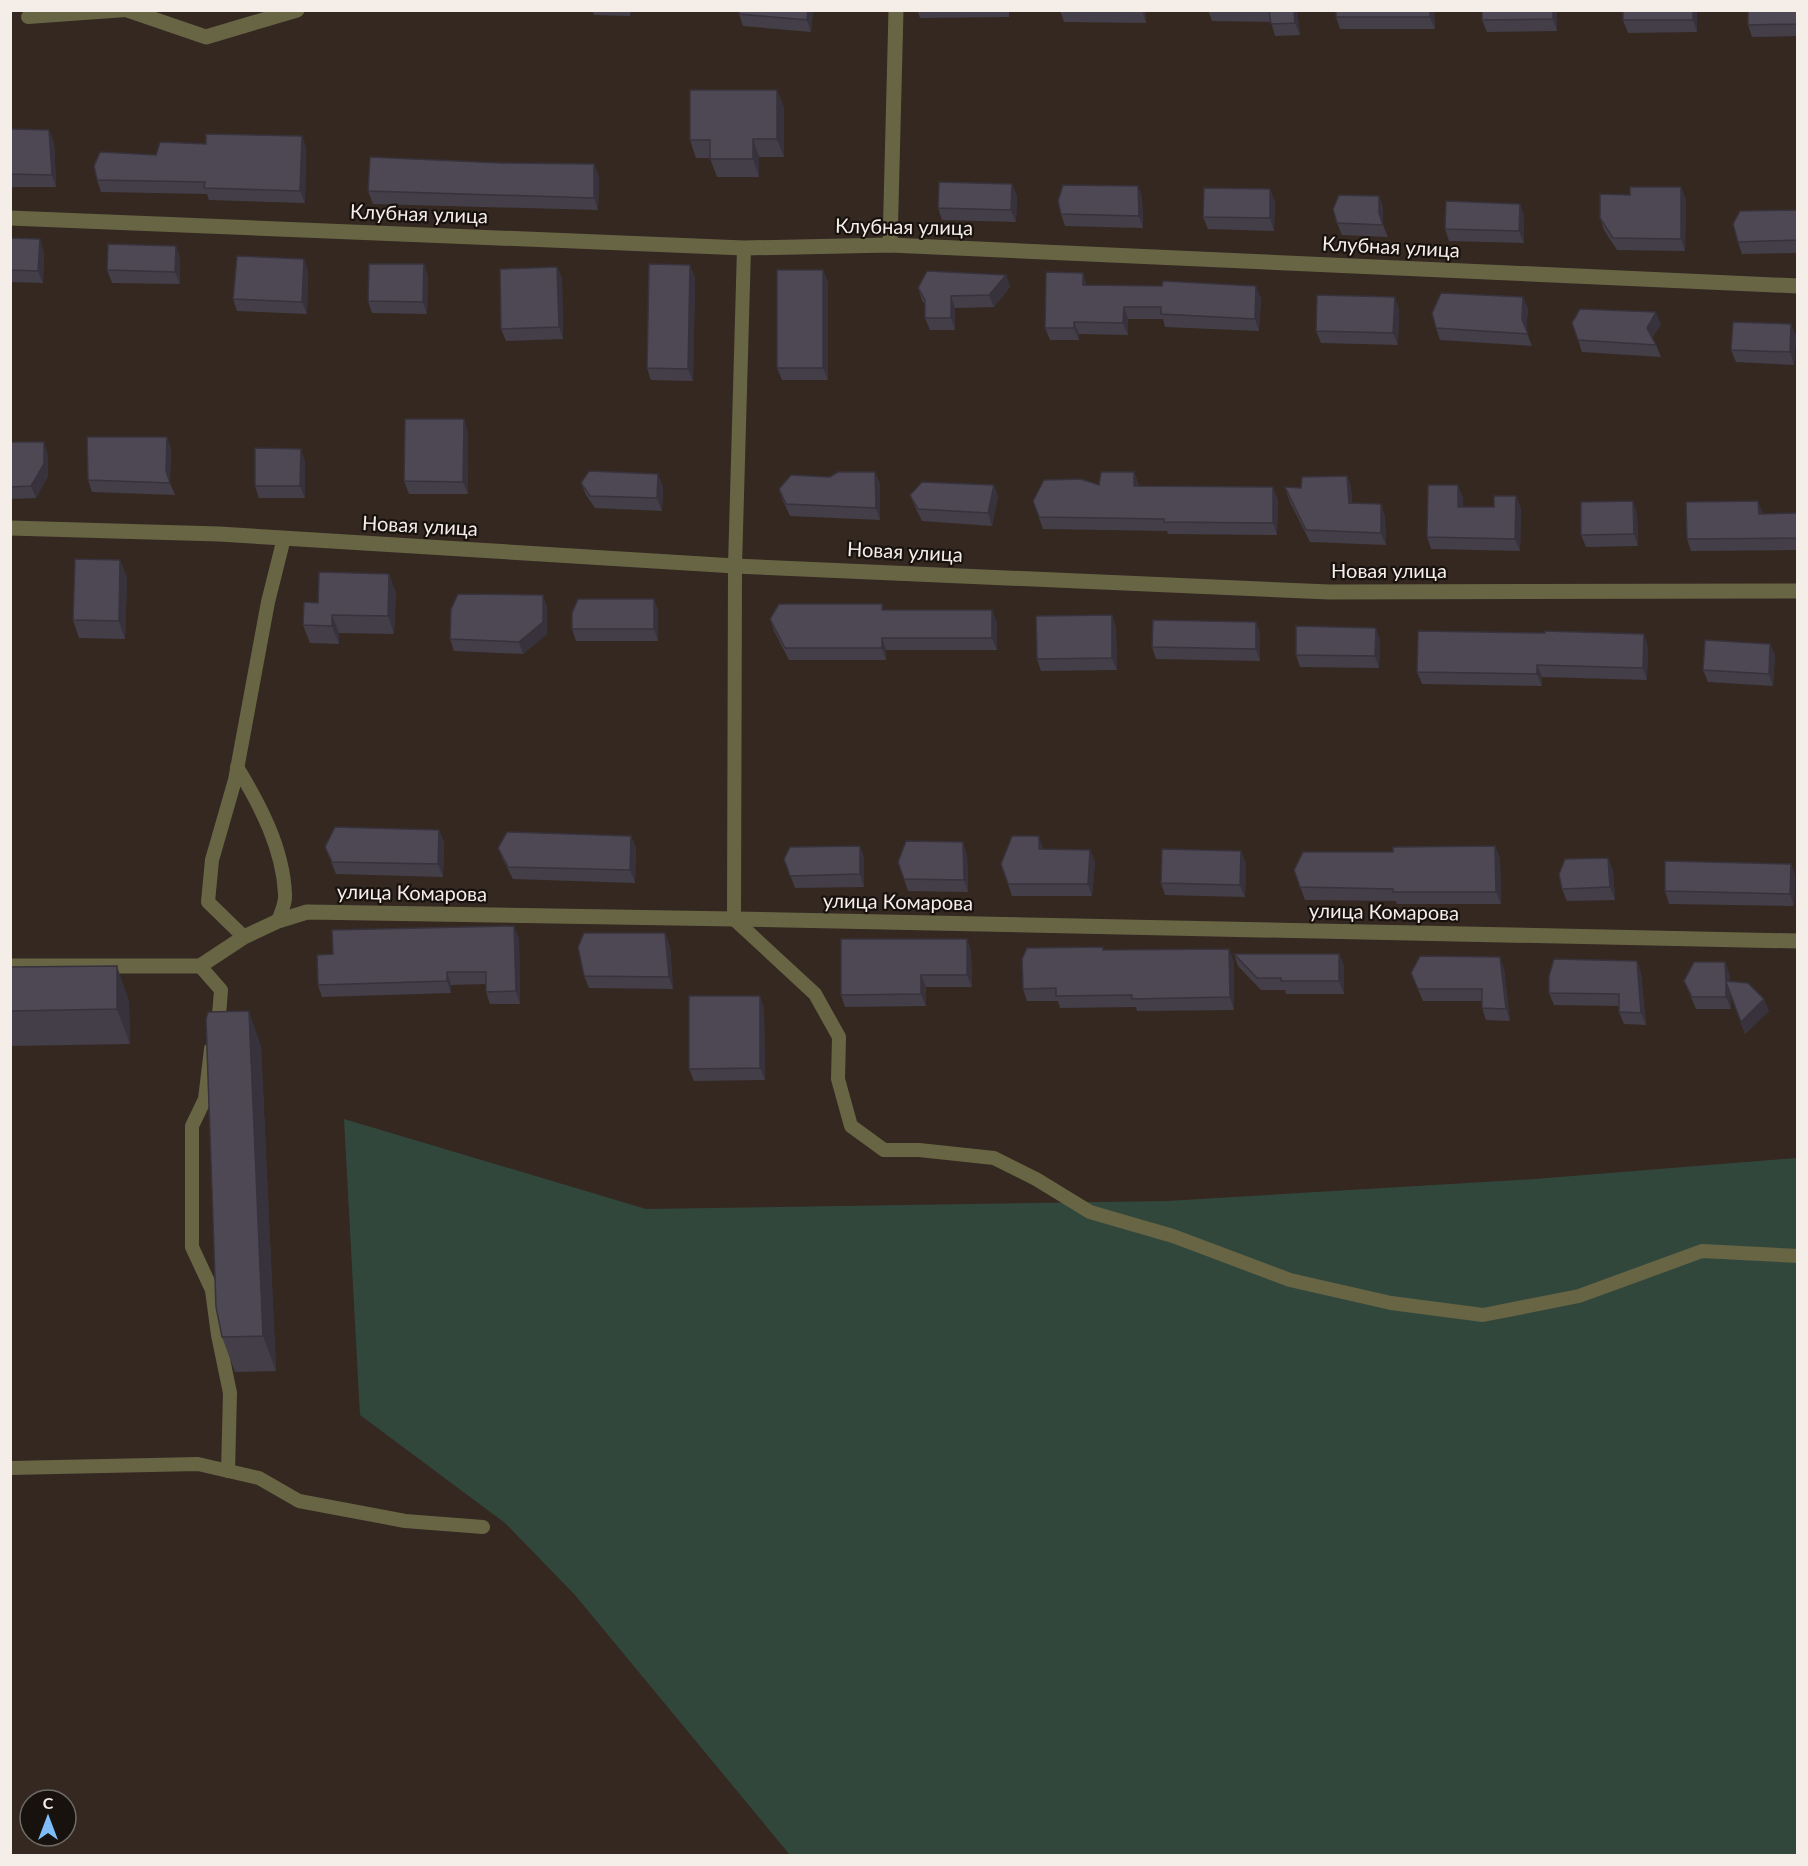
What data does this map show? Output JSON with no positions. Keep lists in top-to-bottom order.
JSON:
{
  "streets": {
    "street": ["Клубная улица", "Новая улица", "улица Комарова"]
  },
  "north": "top"
}
